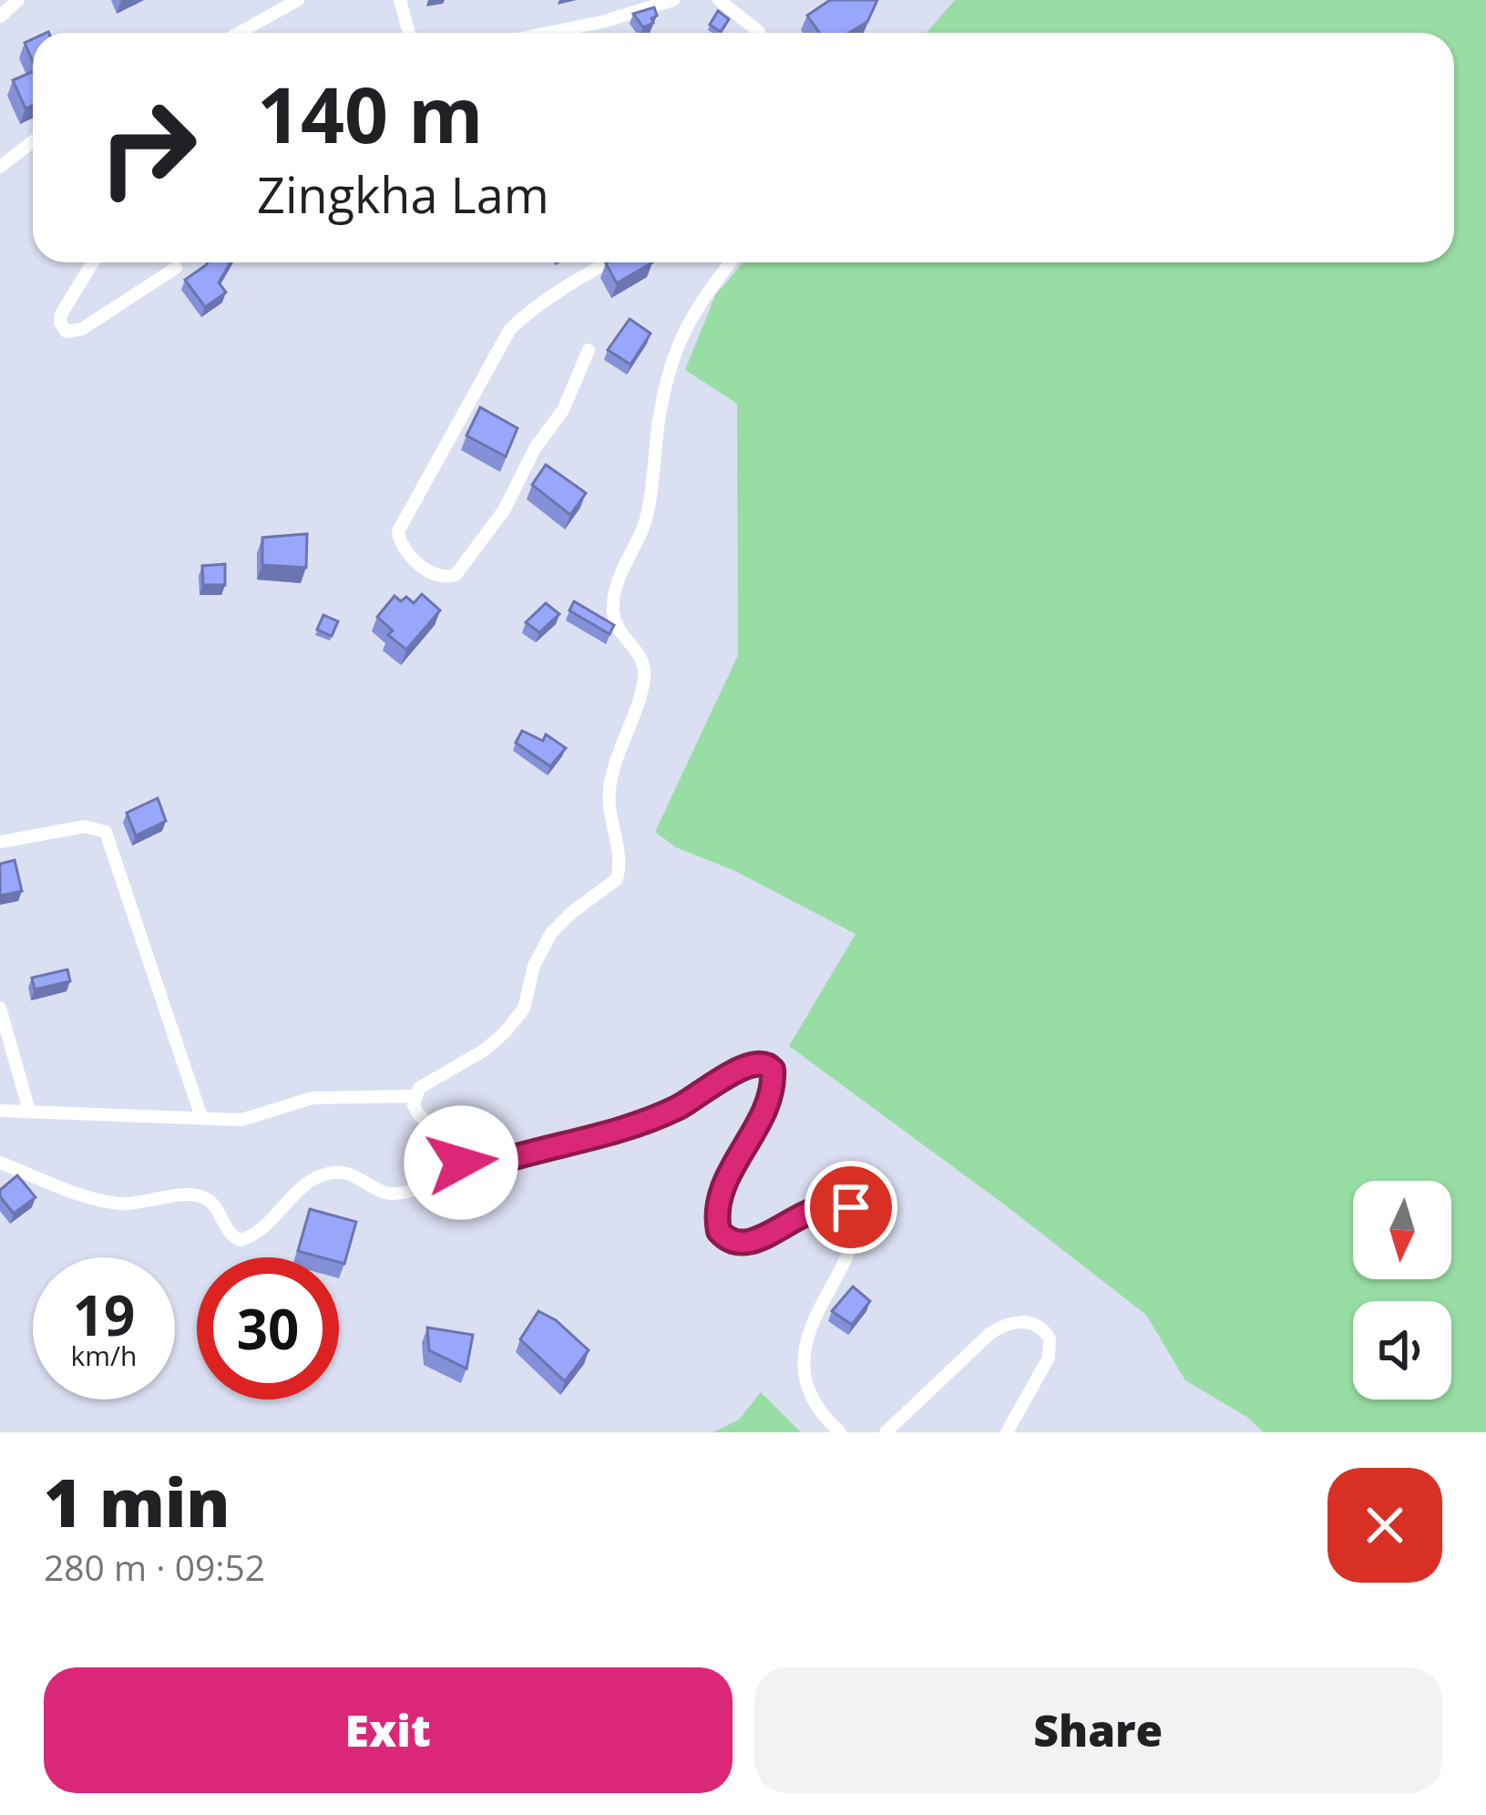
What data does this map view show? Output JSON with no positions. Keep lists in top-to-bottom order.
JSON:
{
  "north": "bottom",
  "page": {
    "turn": ["140 m", "Zingkha Lam"],
    "speed": "19 km/h",
    "limit": "30",
    "heading": ["1 min", "280 m · 09:52"],
    "buttons": ["Exit", "Share"]
  }
}
